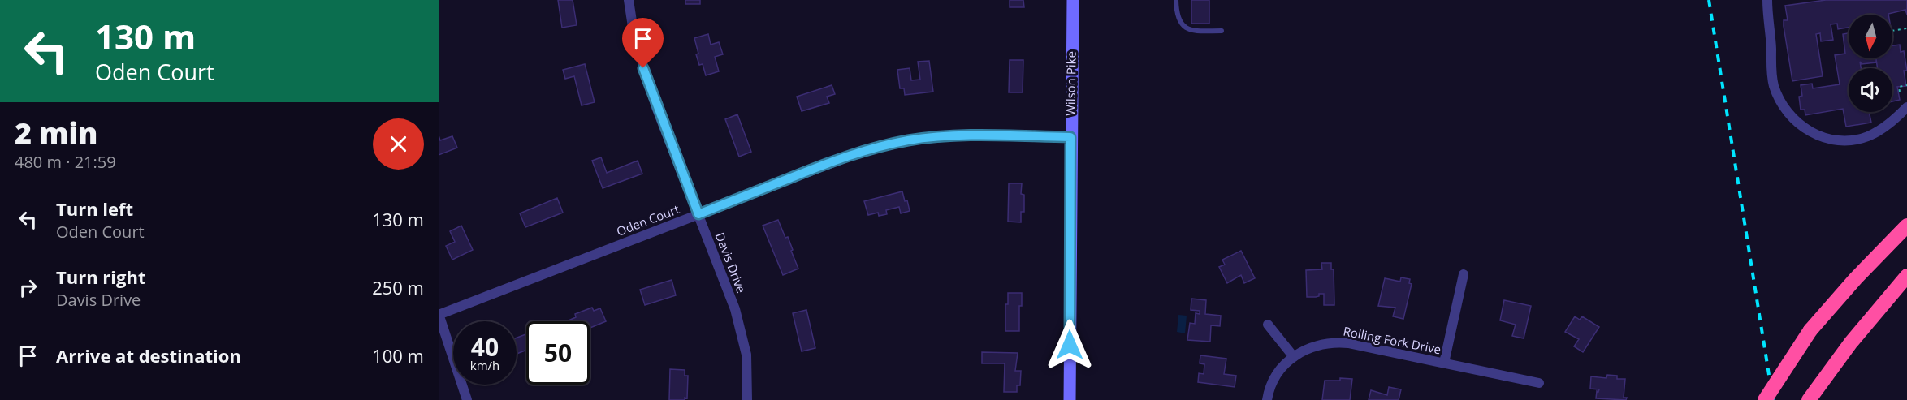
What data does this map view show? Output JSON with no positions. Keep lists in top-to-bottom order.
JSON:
{
  "streets": {
    "main road": ["Wilson Pike"],
    "street": ["Oden Court", "Davis Drive", "Rolling Fork Drive"]
  },
  "crossings": [
    ["Wilson Pike", "Oden Court"],
    ["Oden Court", "Davis Drive"]
  ],
  "north": "bottom",
  "page": {
    "turn": ["130 m", "Oden Court"],
    "heading": ["2 min", "480 m · 21:59"],
    "list": [
      {
        "name": "Turn left",
        "note": "Oden Court",
        "value": "130 m"
      },
      {
        "name": "Turn right",
        "note": "Davis Drive",
        "value": "250 m"
      },
      {
        "name": "Arrive at destination",
        "value": "100 m"
      }
    ],
    "speed": "40 km/h",
    "limit": "50"
  }
}
